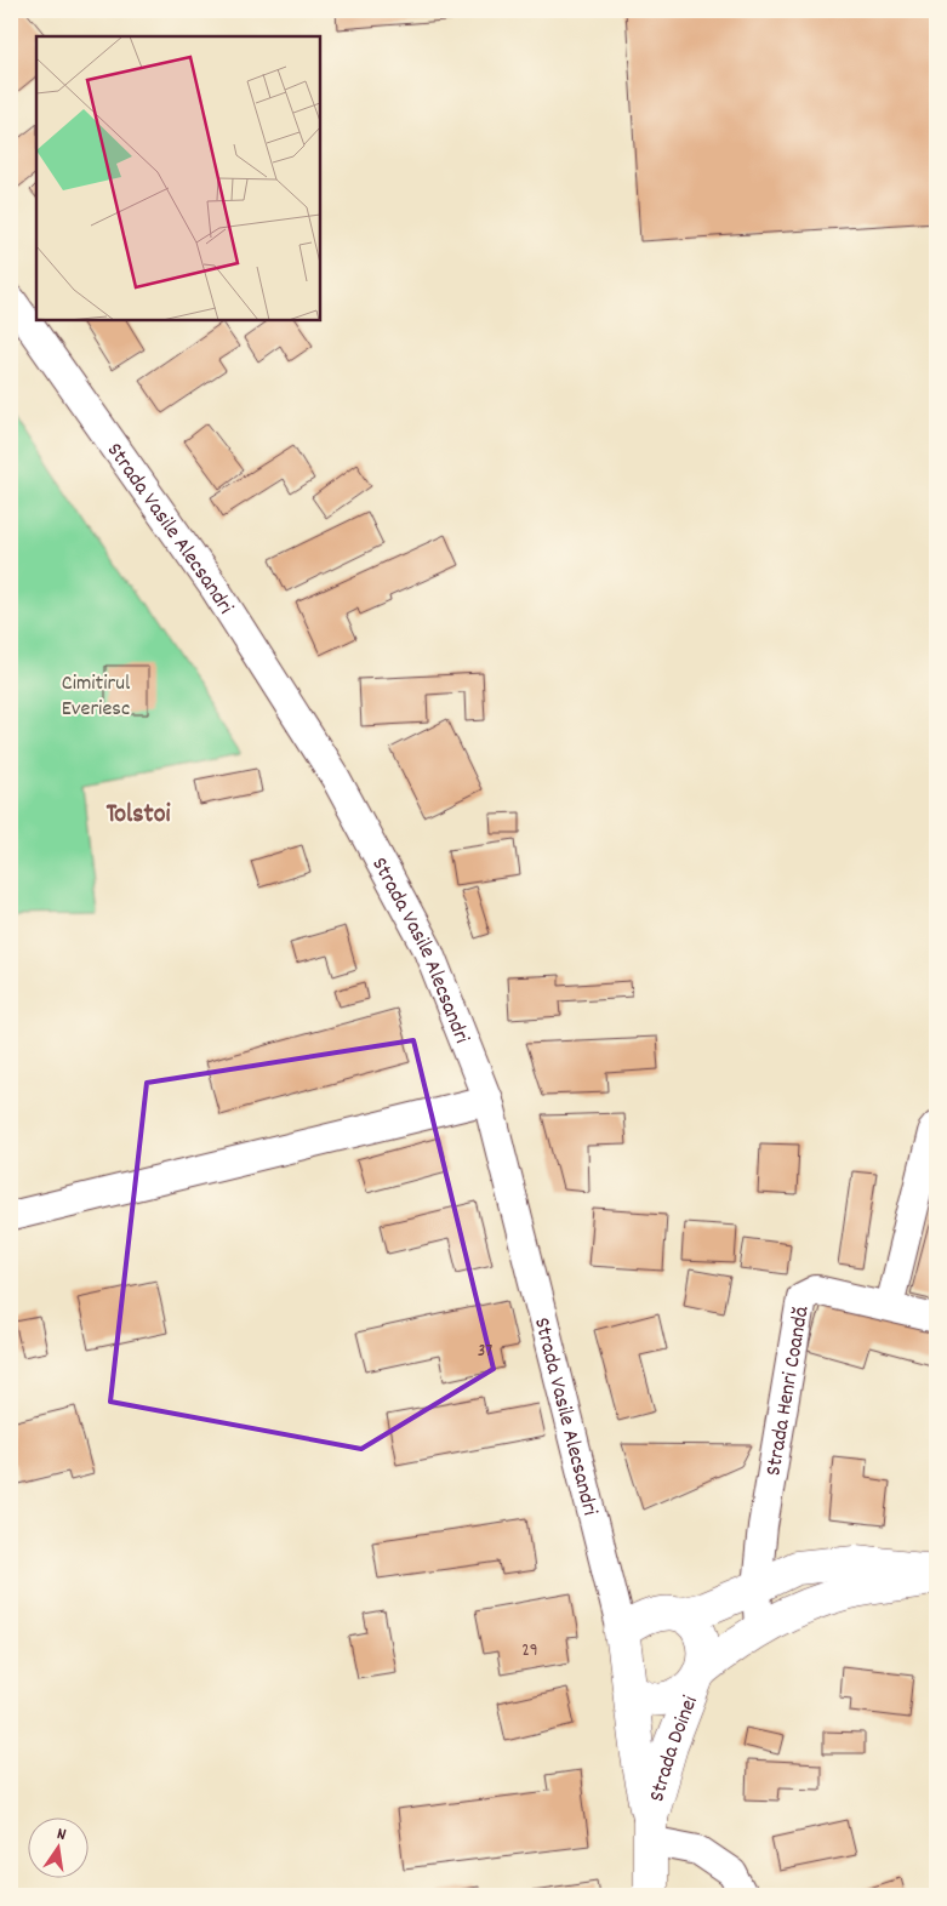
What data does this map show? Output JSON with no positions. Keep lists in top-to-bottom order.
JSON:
{
  "streets": {
    "street": ["Strada Vasile Alecsandri", "Strada Henri Coandă", "Strada Doinei"]
  },
  "crossings": [
    ["Strada Vasile Alecsandri", "Strada Doinei"]
  ],
  "districts": ["Tolstoi"],
  "parks": ["Cimitirul Everiesc"],
  "house_numbers": ["37", "29"],
  "north": "top"
}
